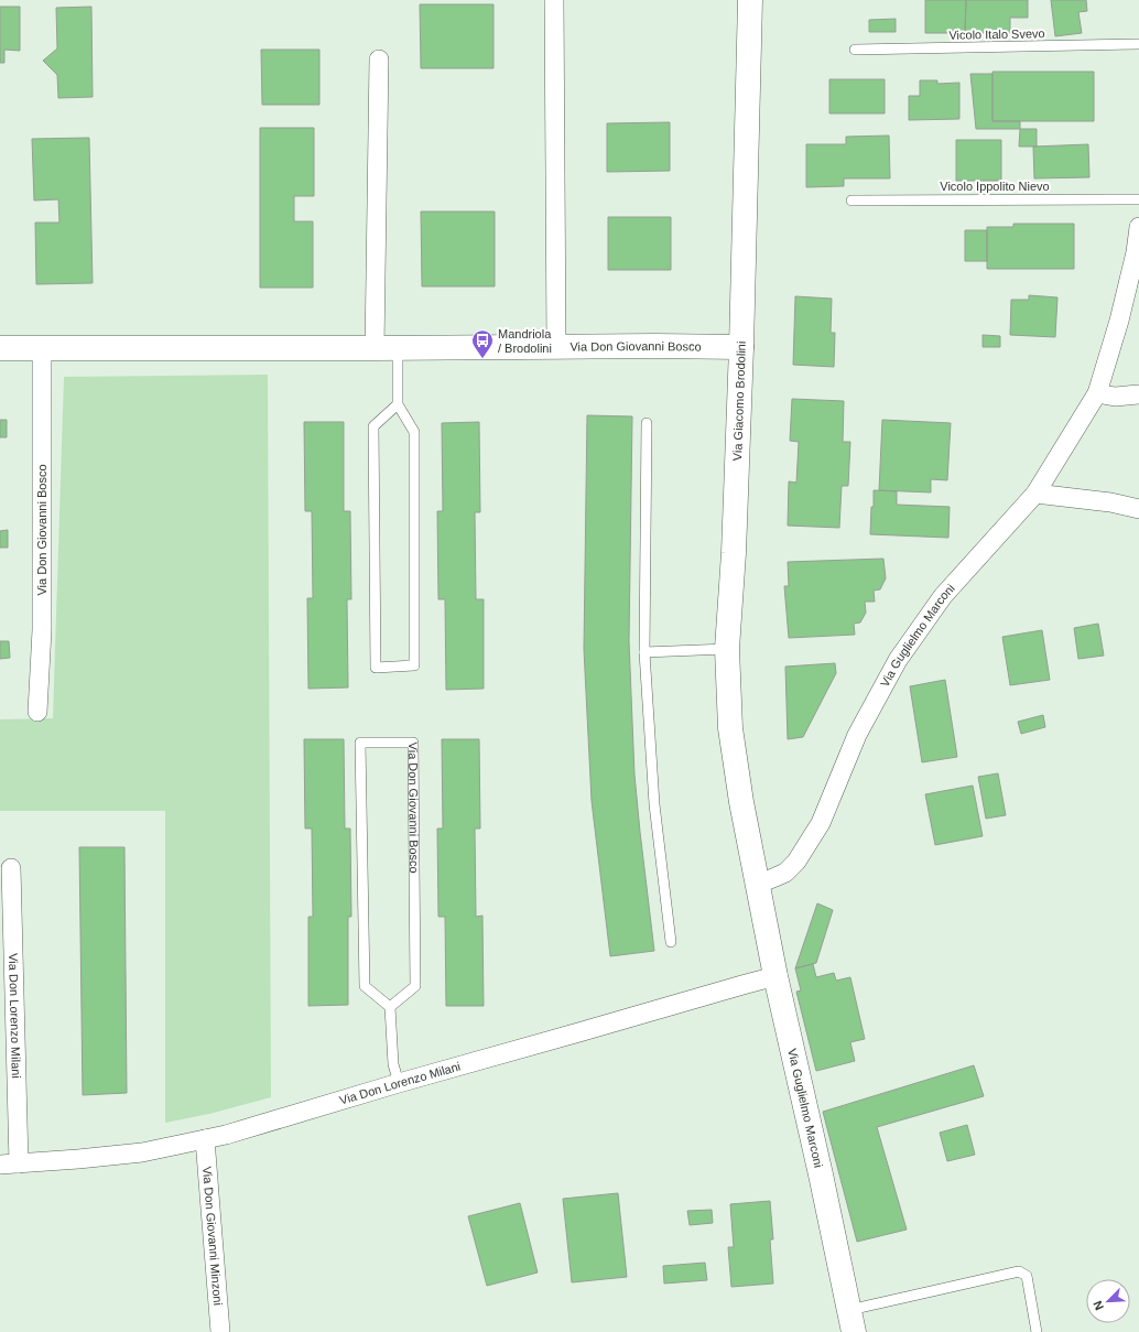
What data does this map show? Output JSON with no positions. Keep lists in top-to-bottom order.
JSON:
{
  "streets": {
    "street": [
      "Via Don Giovanni Bosco",
      "Via Giacomo Brodolini",
      "Via Guglielmo Marconi",
      "Via Don Lorenzo Milani",
      "Via Don Giovanni Minzoni"
    ],
    "lane": ["Vicolo Italo Svevo", "Vicolo Ippolito Nievo"]
  },
  "crossings": [
    ["Via Don Giovanni Bosco", "Via Giacomo Brodolini"],
    ["Via Giacomo Brodolini", "Via Guglielmo Marconi"],
    ["Via Guglielmo Marconi", "Via Don Lorenzo Milani"],
    ["Via Don Lorenzo Milani", "Via Don Giovanni Minzoni"]
  ],
  "places": {
    "bus stop": ["Mandriola / Brodolini"]
  },
  "north": "bottom left"
}
